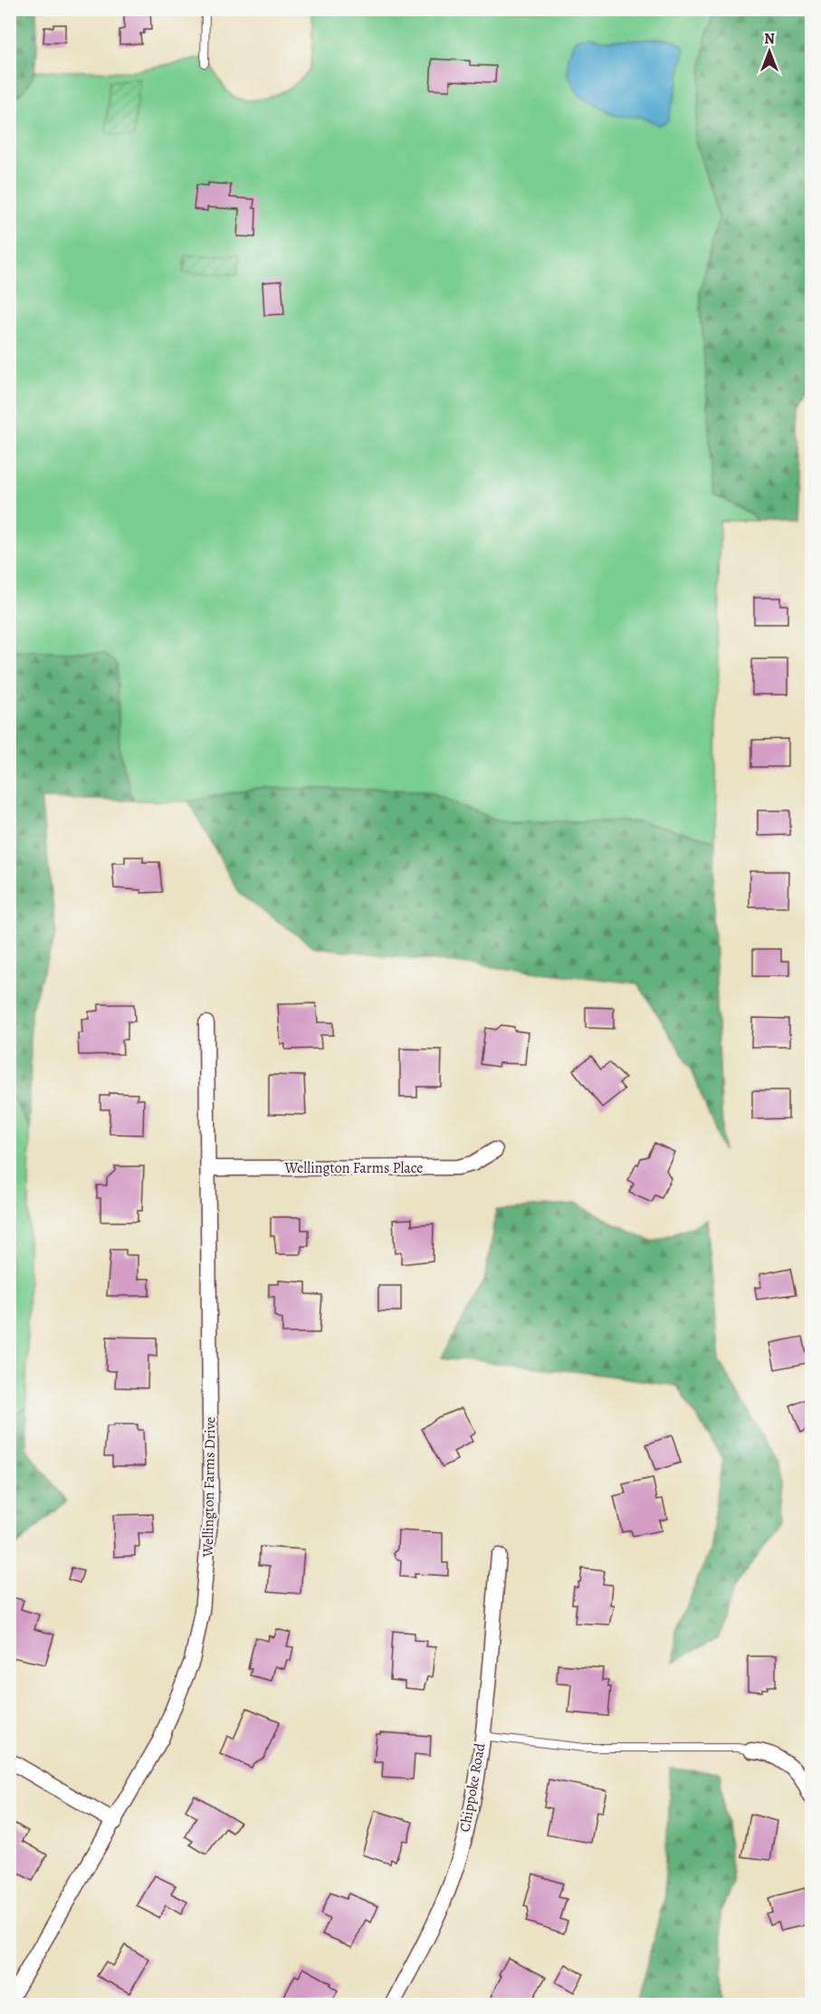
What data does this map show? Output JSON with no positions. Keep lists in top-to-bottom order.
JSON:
{
  "streets": {
    "street": ["Wellington Farms Place", "Wellington Farms Drive", "Chippoke Road"]
  },
  "crossings": [
    ["Wellington Farms Place", "Wellington Farms Drive"]
  ],
  "north": "top"
}
